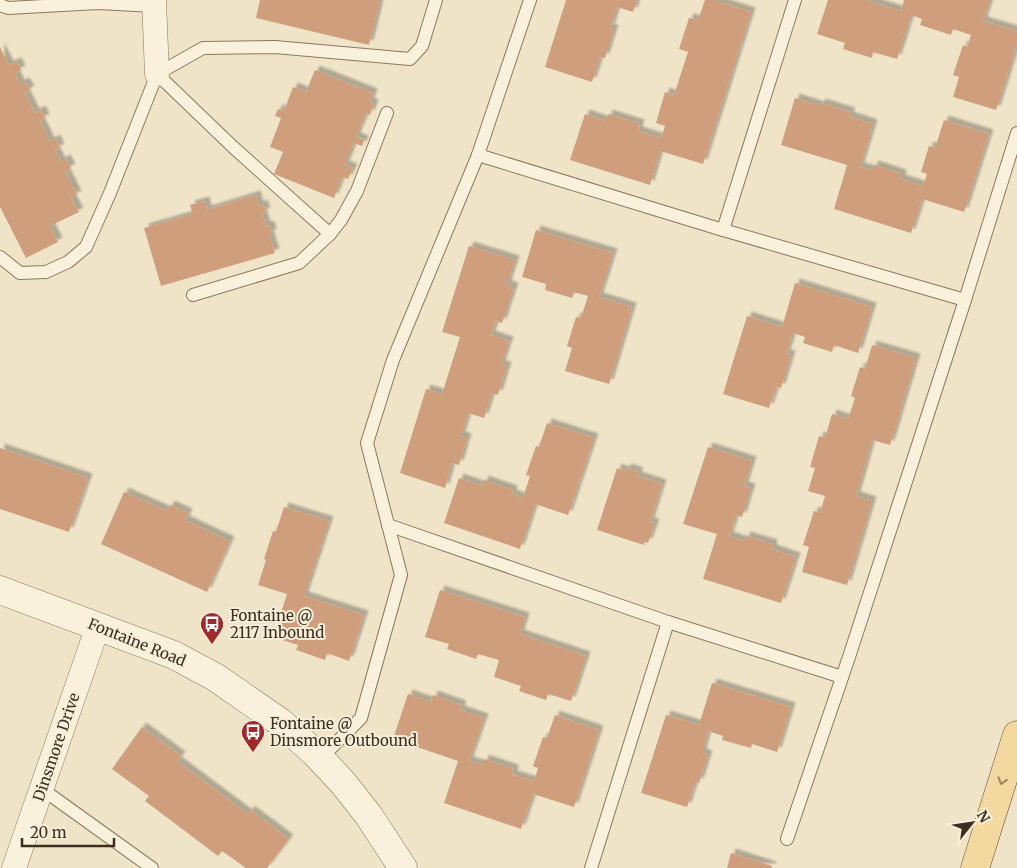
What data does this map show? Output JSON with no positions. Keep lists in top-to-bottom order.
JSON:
{
  "streets": {
    "street": ["Fontaine Road", "Dinsmore Drive"]
  },
  "crossings": [
    ["Fontaine Road", "Dinsmore Drive"]
  ],
  "places": {
    "bus stop": ["Fontaine @ 2117 Inbound", "Fontaine @ Dinsmore Outbound"]
  },
  "scale_bar": "20 m",
  "north": "top right"
}
